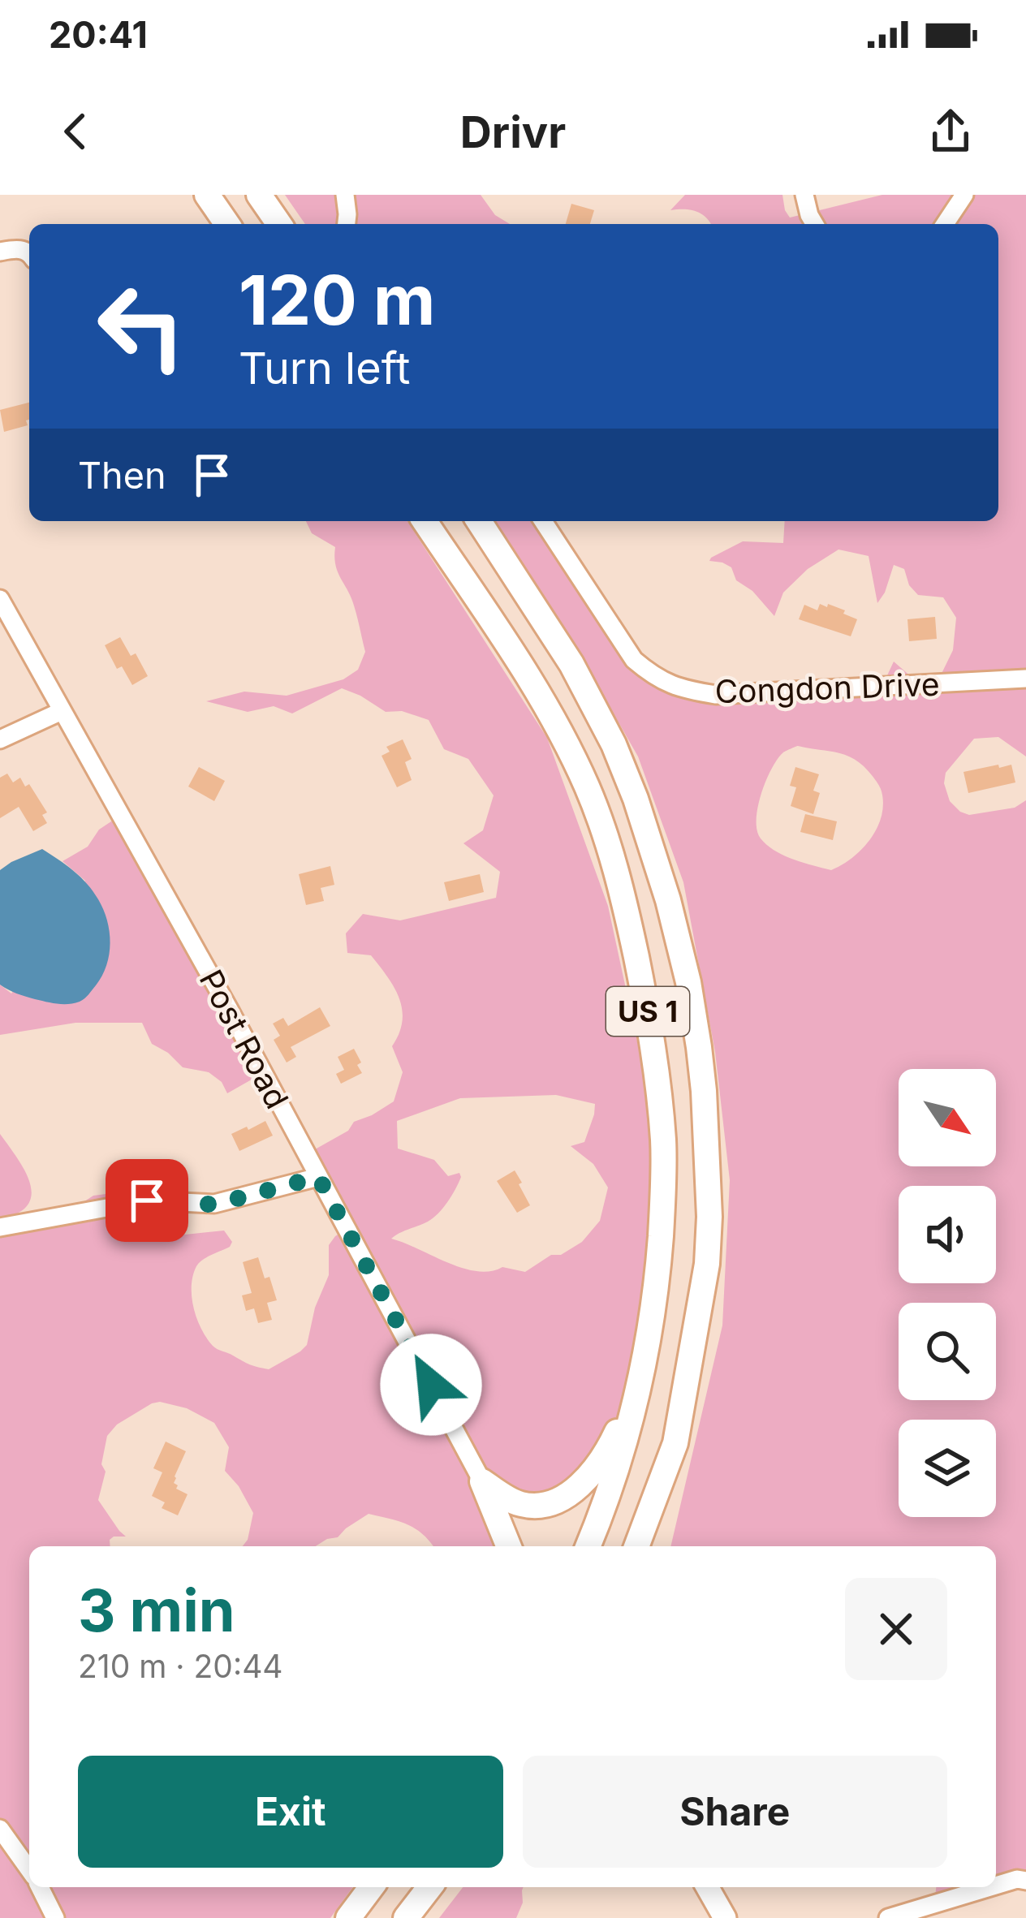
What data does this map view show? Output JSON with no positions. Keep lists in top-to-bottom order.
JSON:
{
  "streets": {
    "highway": ["US 1"],
    "street": ["Congdon Drive", "Post Road"]
  },
  "north": "bottom right",
  "page": {
    "status": "20:41",
    "header": "Drivr",
    "turn": ["120 m", "Turn left"],
    "then": "Then",
    "heading": ["3 min", "210 m · 20:44"],
    "buttons": ["Exit", "Share"]
  }
}
